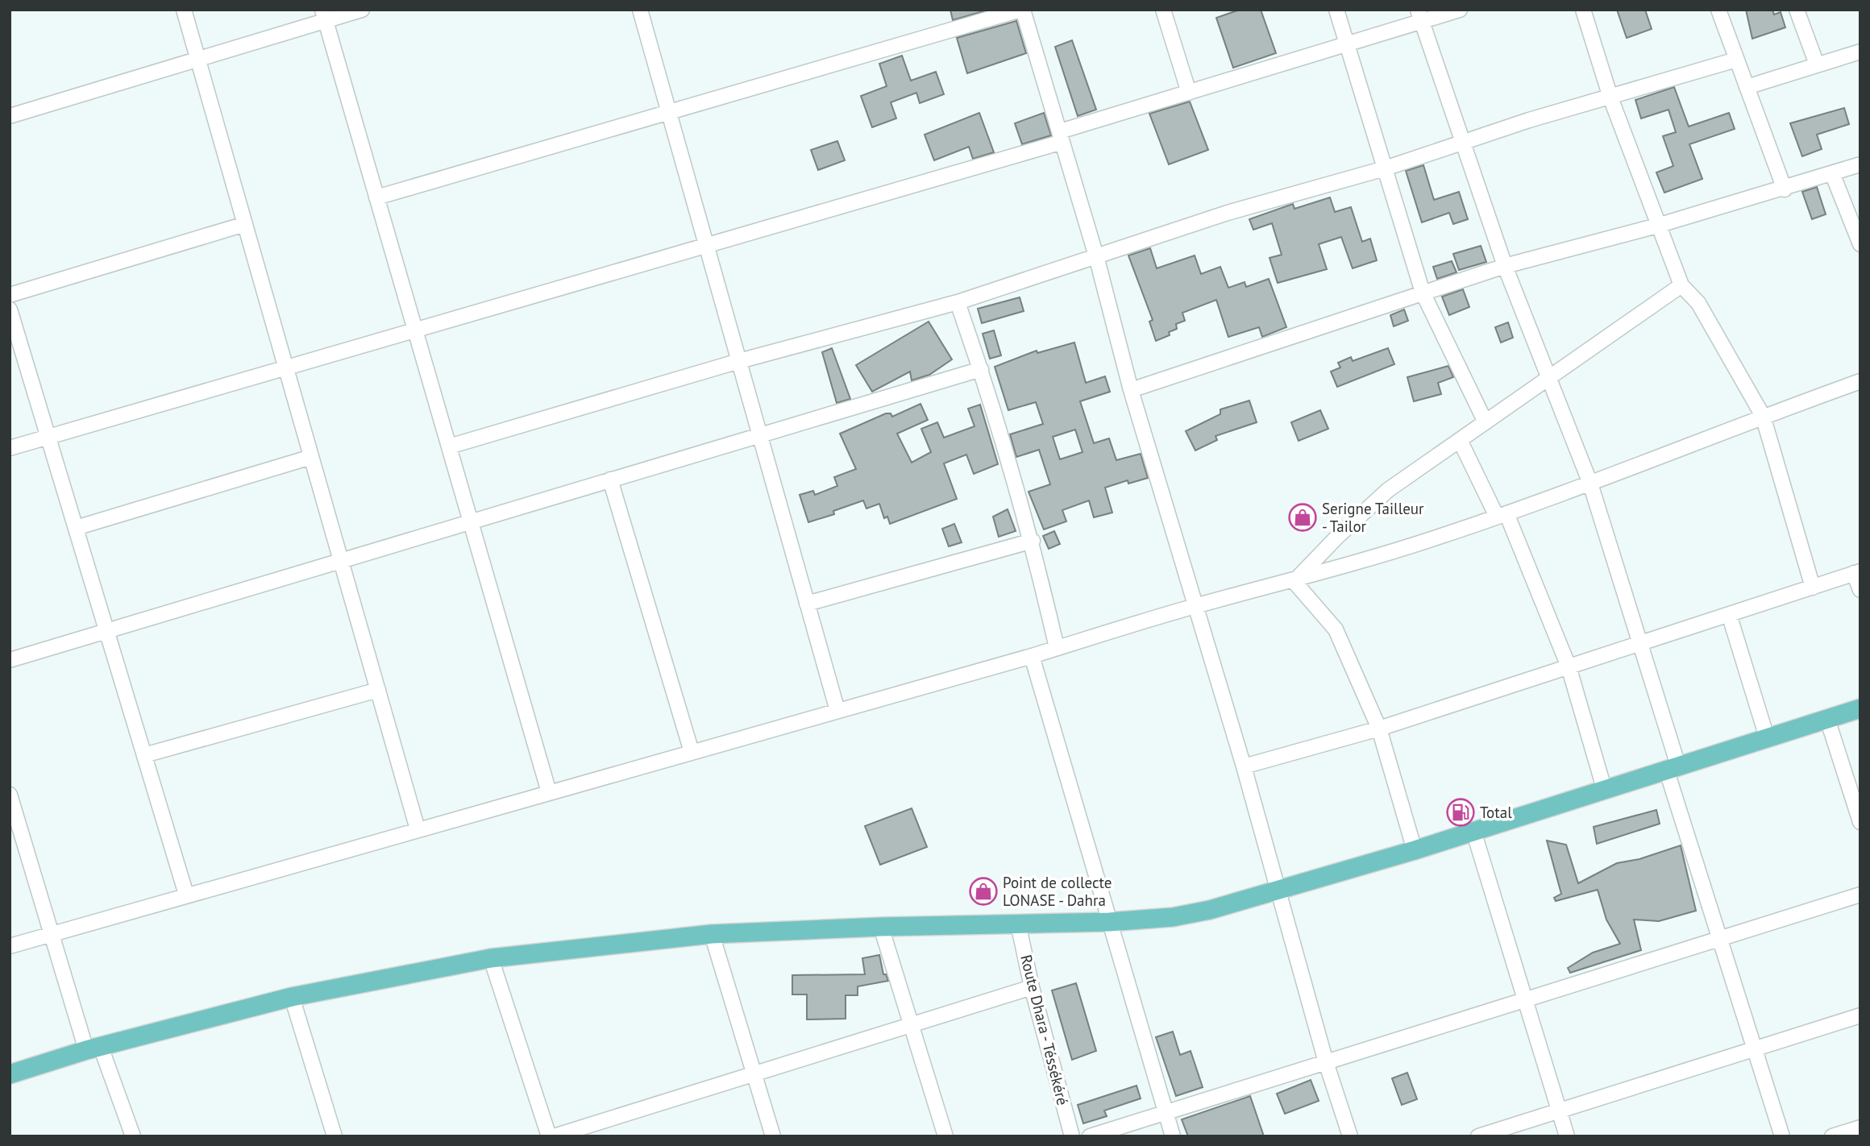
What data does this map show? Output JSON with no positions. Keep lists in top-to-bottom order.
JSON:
{
  "streets": {
    "street": ["Route Dhara - Téssékéré"]
  },
  "places": {
    "shop": ["Serigne Tailleur - Tailor", "Point de collecte LONASE - Dahra"],
    "fuel station": ["Total"]
  }
}
